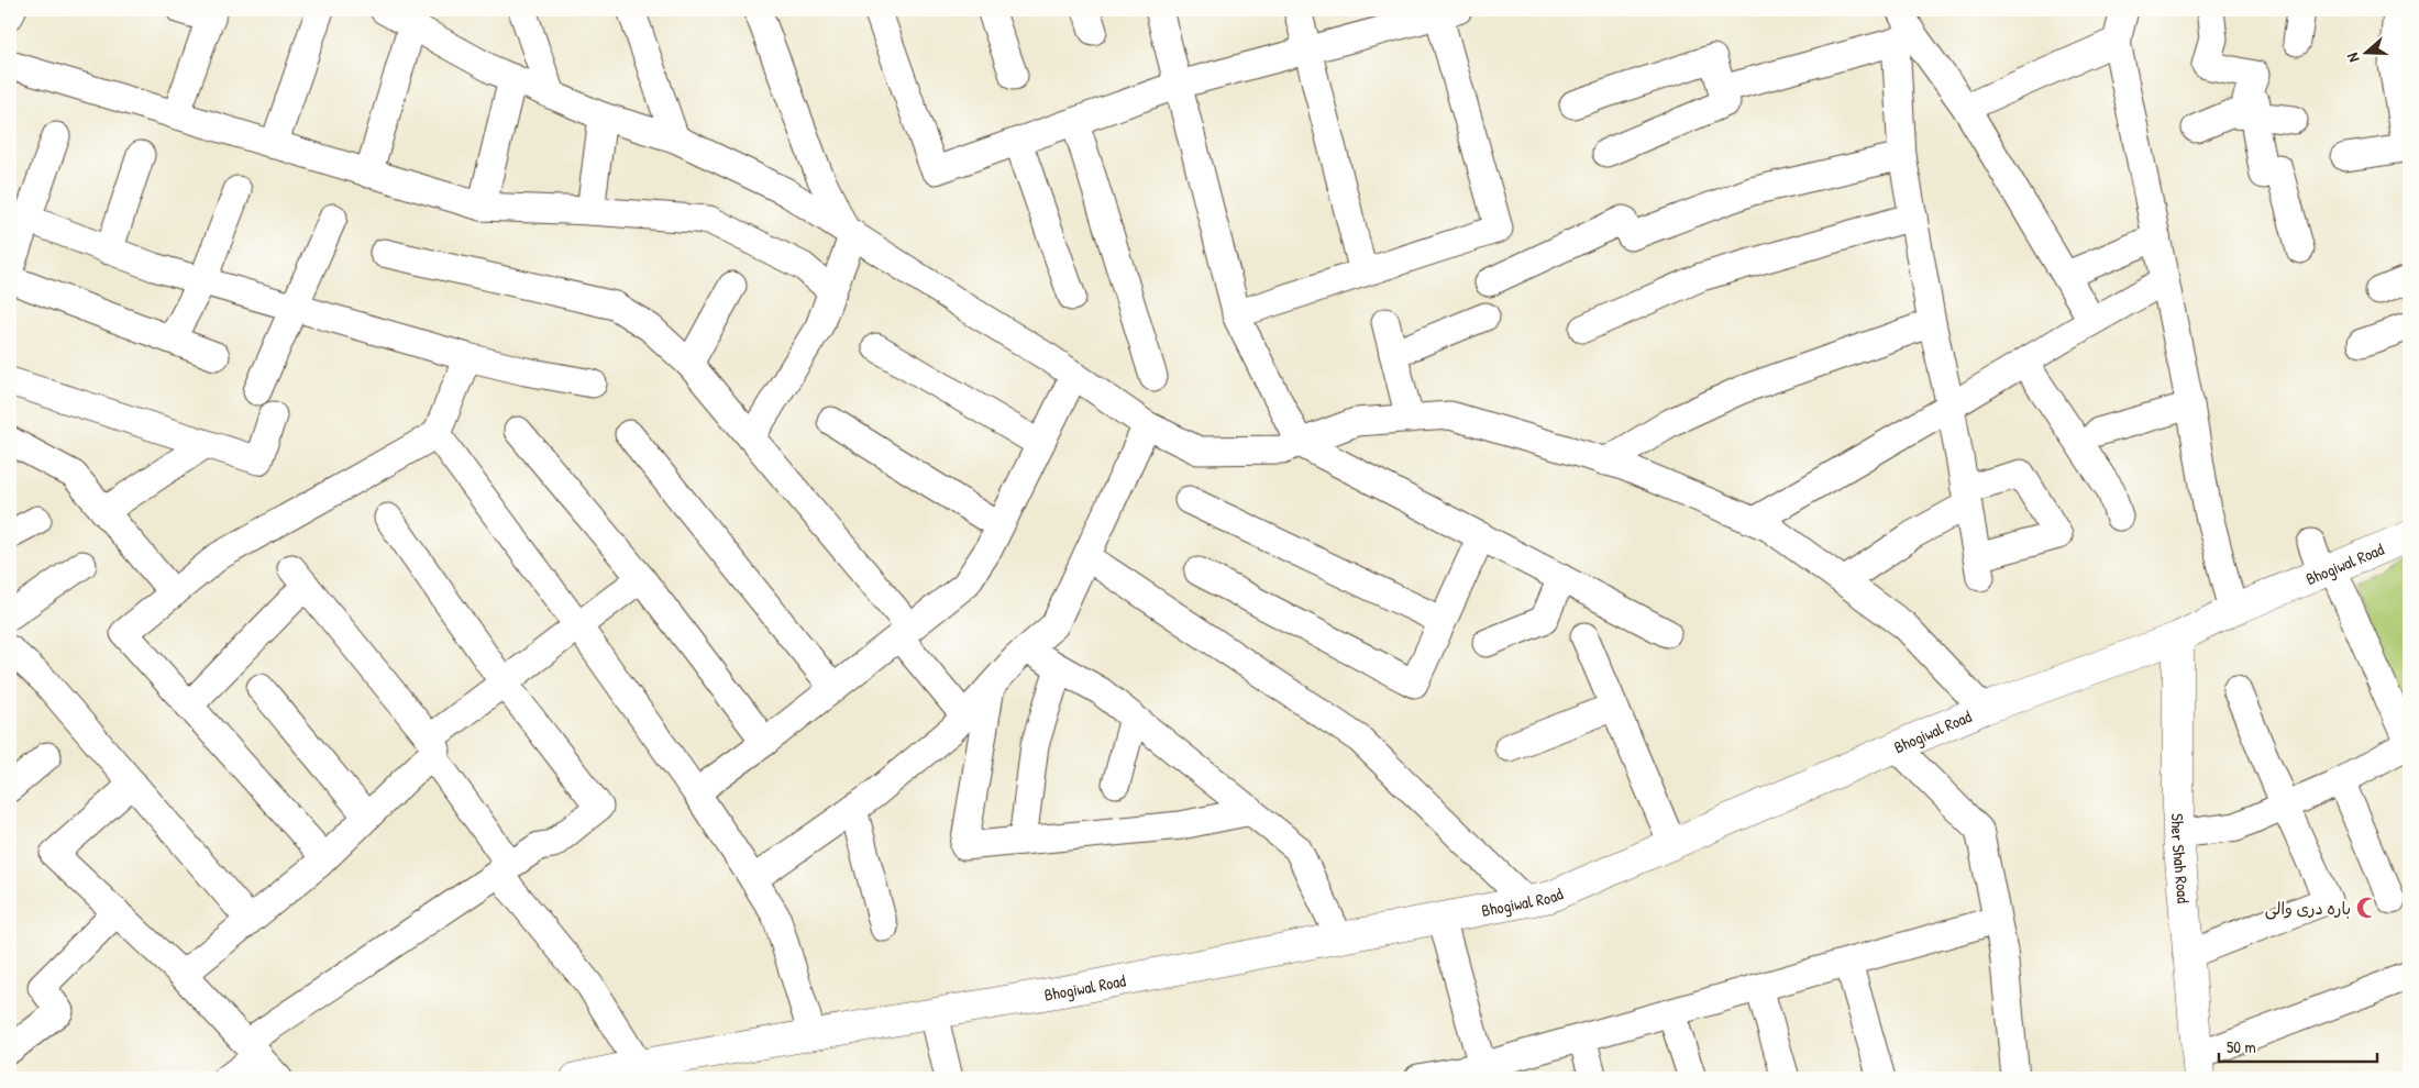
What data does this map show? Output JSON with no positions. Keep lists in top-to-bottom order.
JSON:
{
  "streets": {
    "main road": ["Bhogiwal Road", "Sher Shah Road"]
  },
  "crossings": [
    ["Bhogiwal Road", "Sher Shah Road"]
  ],
  "places": {
    "mosque": ["بارہ دری والی"]
  },
  "scale_bar": "50 m",
  "north": "left"
}
